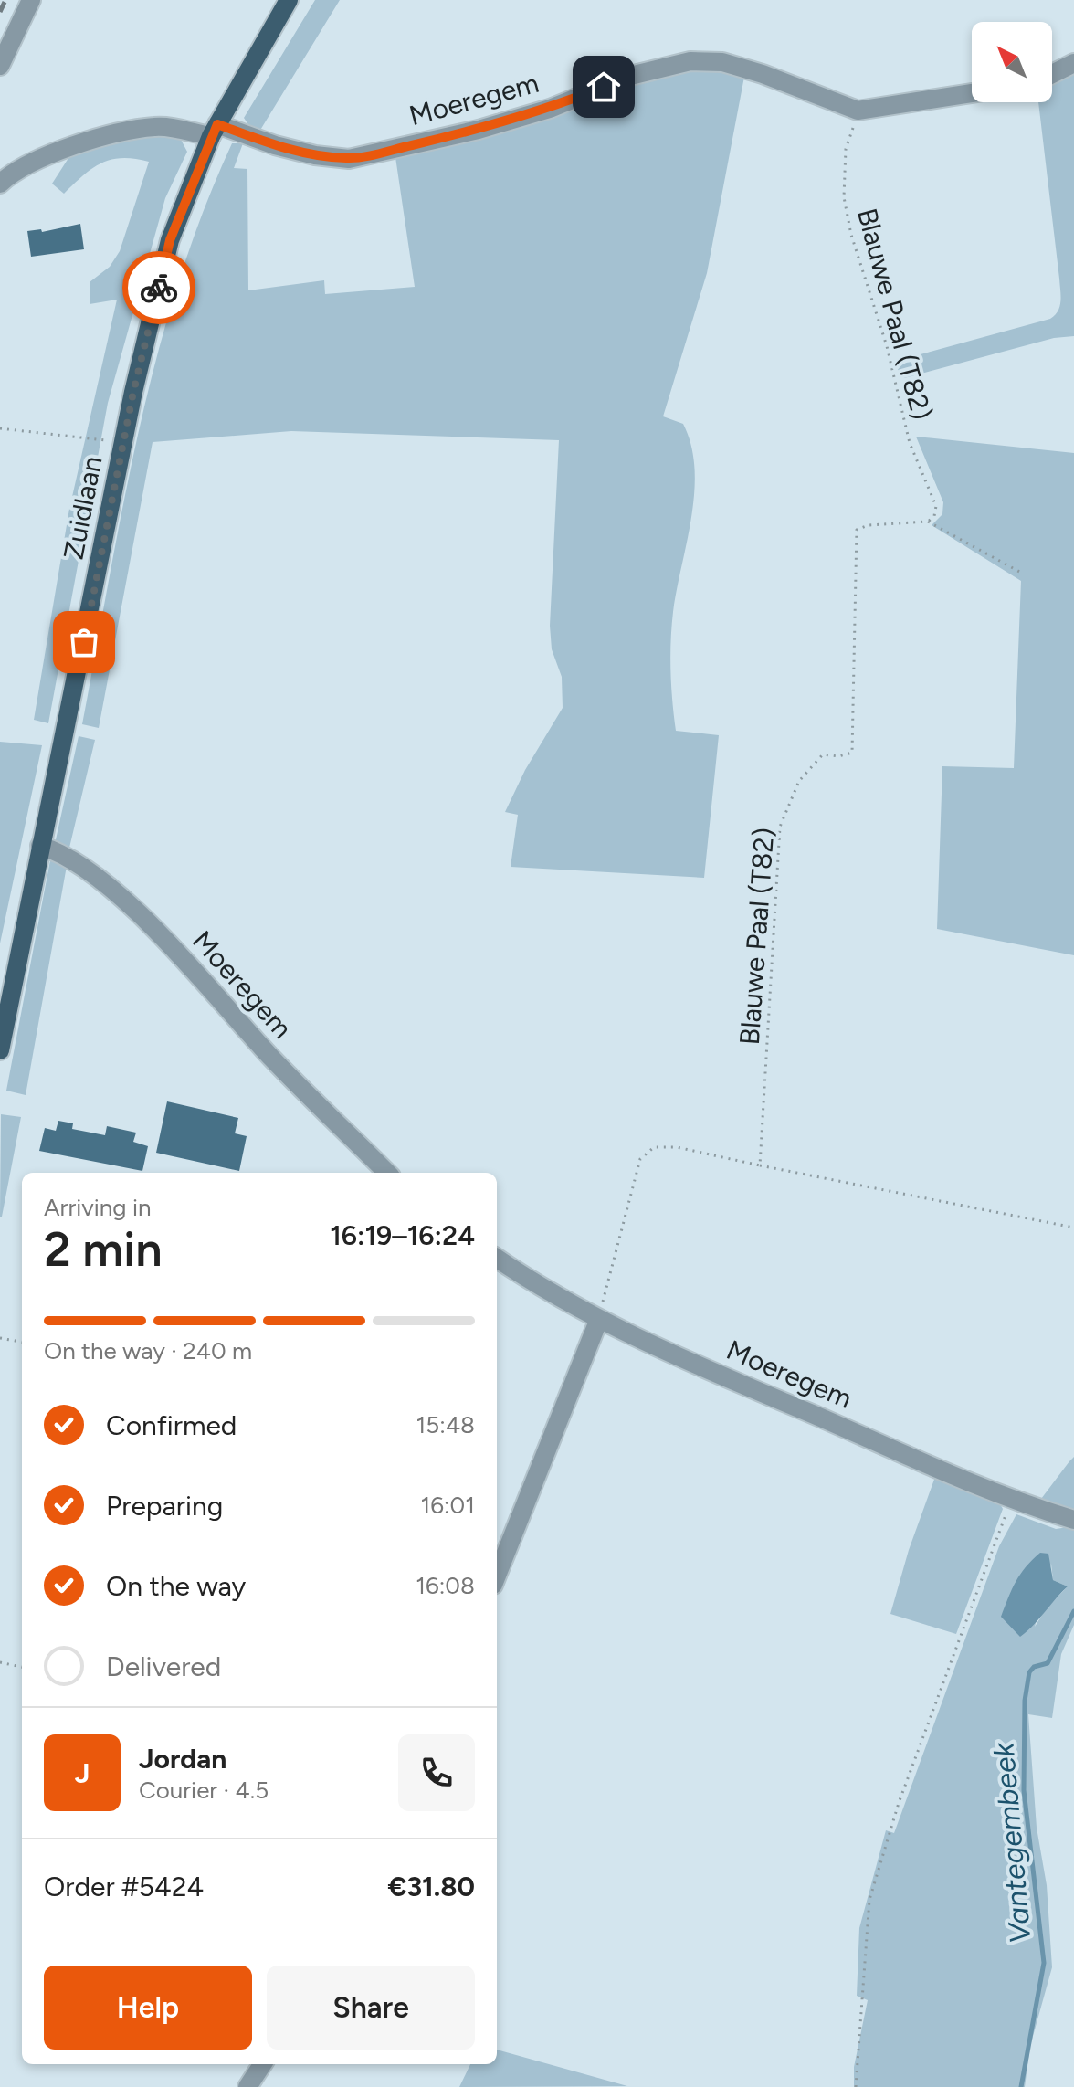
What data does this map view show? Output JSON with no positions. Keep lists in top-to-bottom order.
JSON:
{
  "streets": {
    "main road": ["Zuidlaan"],
    "street": ["Moeregem"],
    "path": ["Blauwe Paal (T82)"]
  },
  "crossings": [
    ["Moeregem", "Blauwe Paal (T82)"],
    ["Moeregem", "Zuidlaan"]
  ],
  "water": ["Vantegembeek"],
  "north": "top left",
  "page": {
    "heading": ["2 min", "Arriving in", "16:19–16:24"],
    "panel": [
      "Jordan",
      "Courier · 4.5",
      "Order #5424",
      "€31.80"
    ],
    "bar": "On the way · 240 m",
    "list": [
      ["Confirmed", "15:48"],
      ["Preparing", "16:01"],
      ["On the way", "16:08"],
      "Delivered"
    ],
    "round": "J",
    "buttons": ["Help", "Share"]
  }
}
